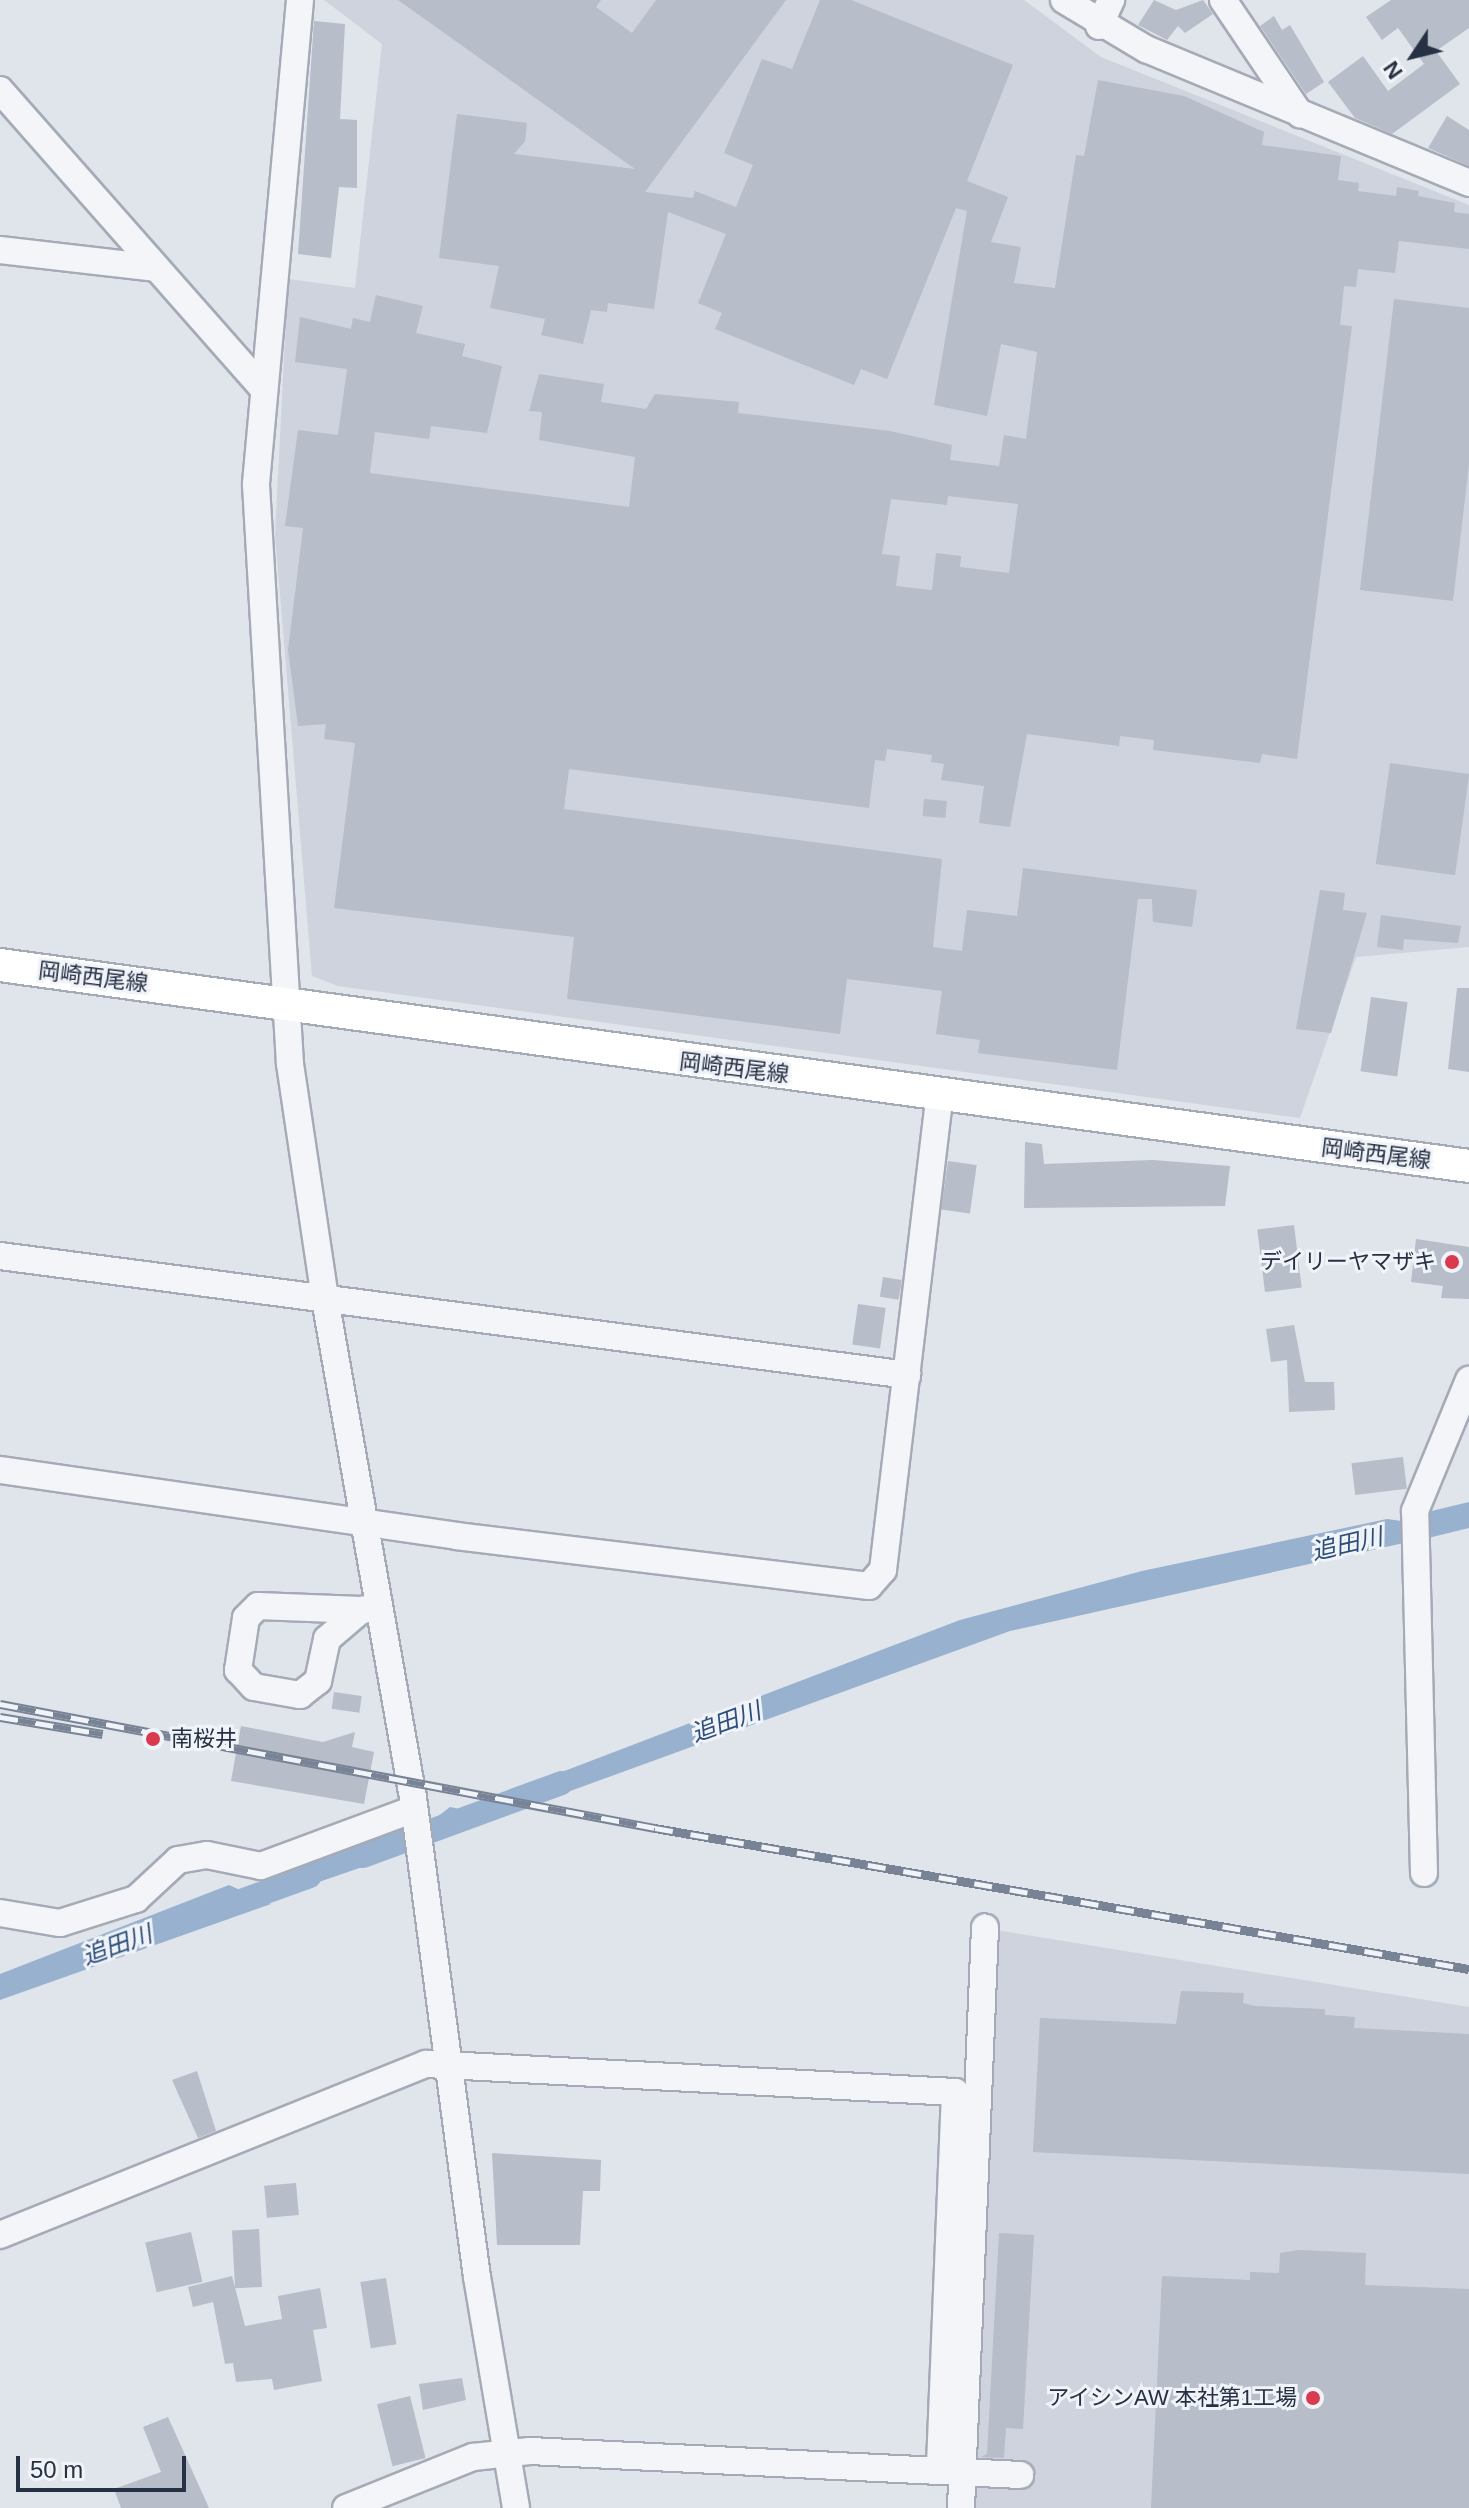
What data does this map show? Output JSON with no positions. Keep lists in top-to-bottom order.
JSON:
{
  "streets": {
    "main road": ["岡崎西尾線"]
  },
  "water": ["追田川"],
  "places": ["デイリーヤマザキ", "南桜井", "アイシンAW 本社第1工場"],
  "scale_bar": "50 m",
  "north": "bottom left"
}
